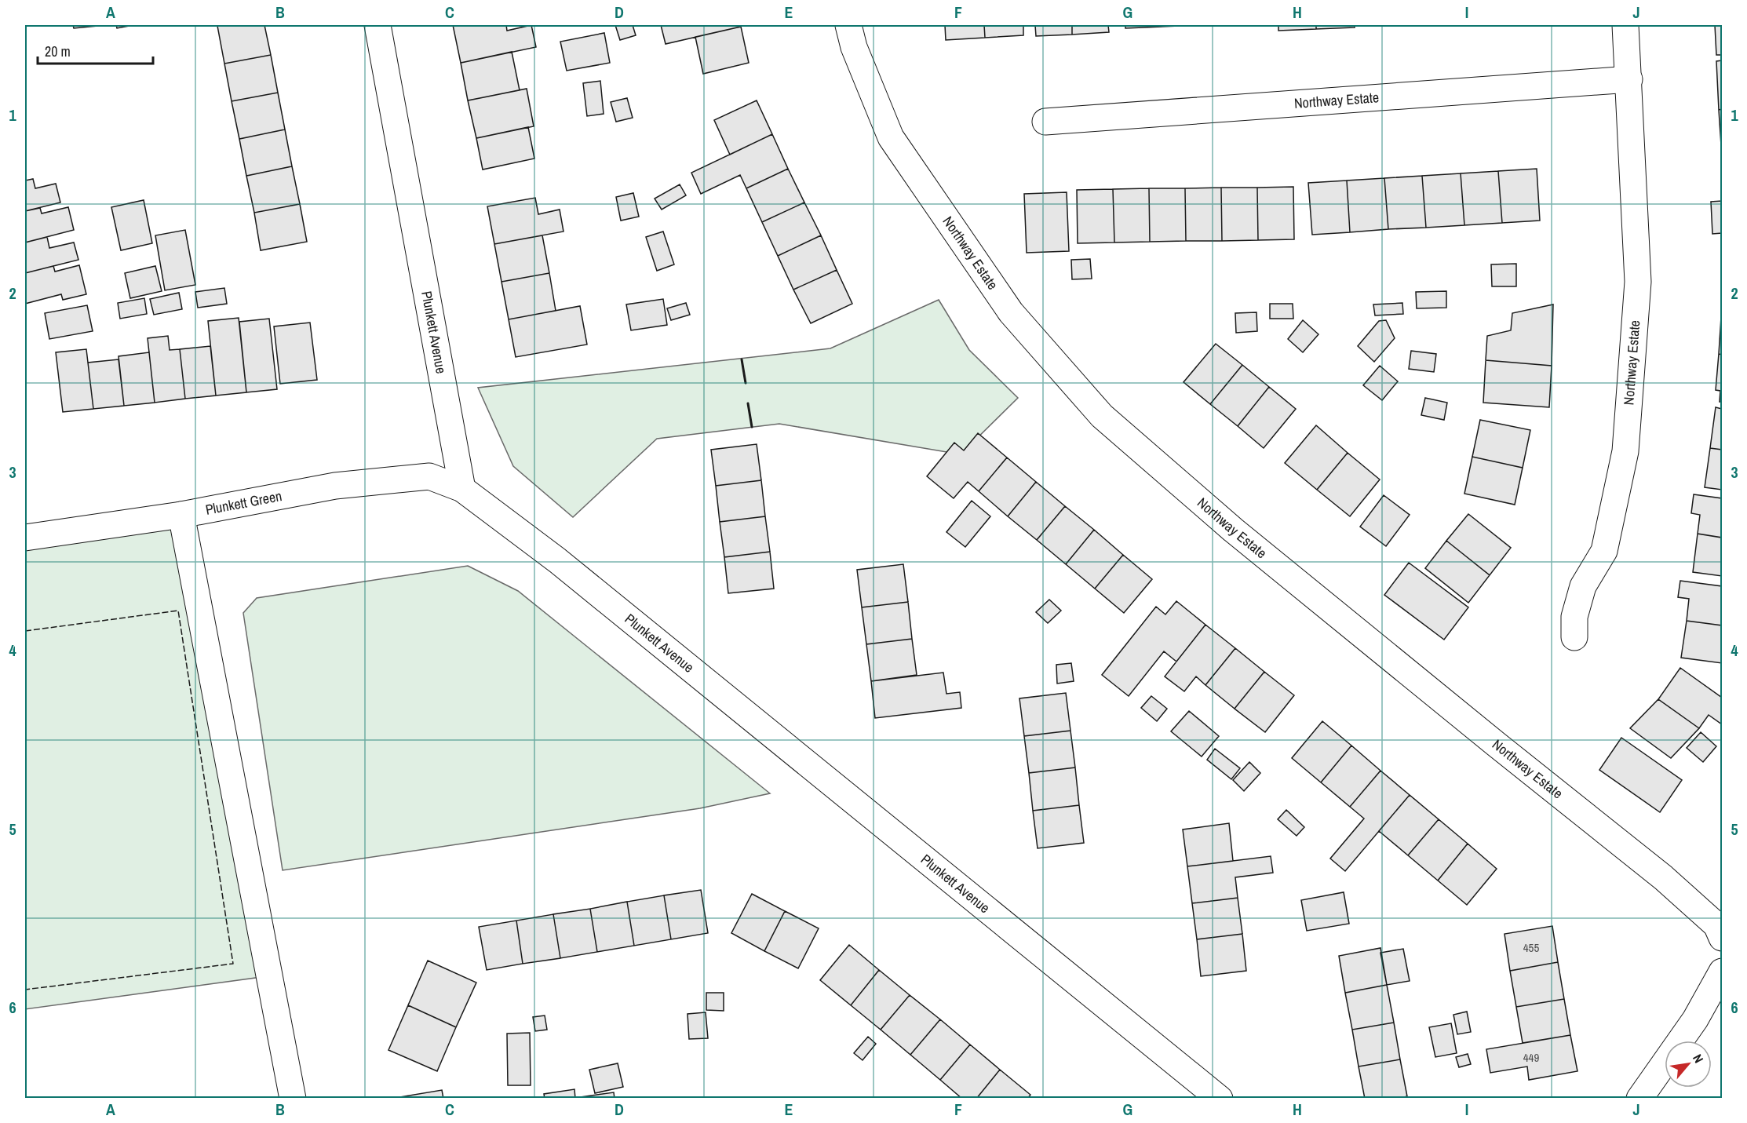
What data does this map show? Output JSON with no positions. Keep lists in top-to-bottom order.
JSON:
{
  "streets": {
    "street": ["Northway Estate", "Plunkett Avenue", "Plunkett Green"]
  },
  "crossings": [
    ["Plunkett Avenue", "Plunkett Green"]
  ],
  "house_numbers": ["455", "449"],
  "scale_bar": "20 m",
  "north": "top right",
  "grid": {
    "columns": [
      "A",
      "B",
      "C",
      "D",
      "E",
      "F",
      "G",
      "H",
      "I",
      "J"
    ],
    "rows": [
      "1",
      "2",
      "3",
      "4",
      "5",
      "6"
    ]
  }
}
